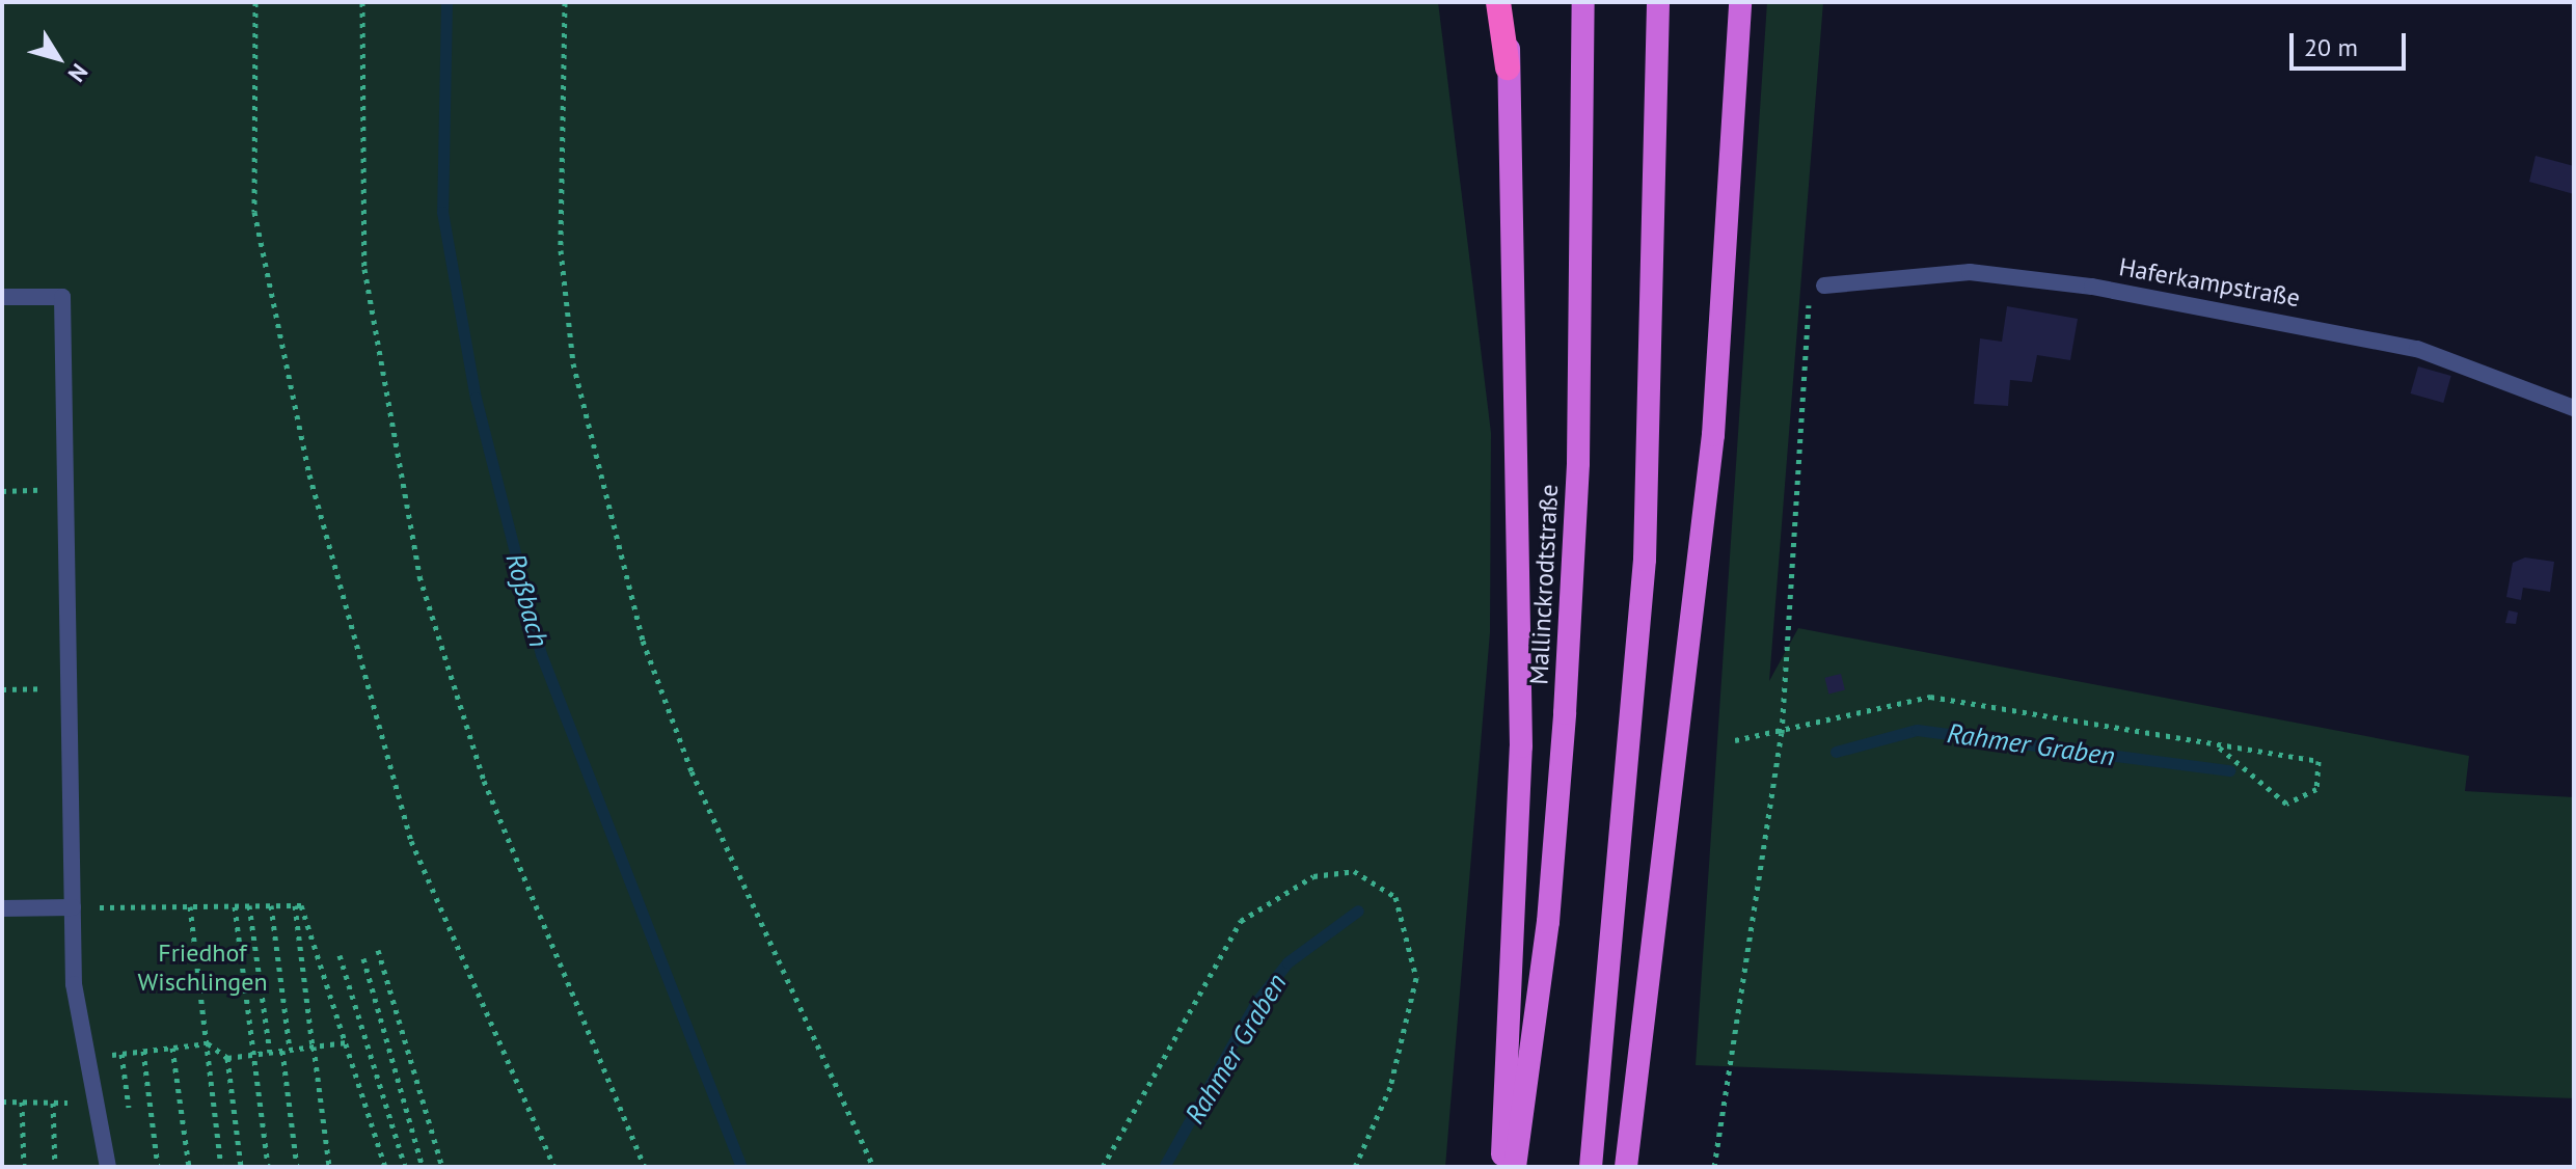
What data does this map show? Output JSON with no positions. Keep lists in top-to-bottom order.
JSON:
{
  "streets": {
    "highway": ["Mallinckrodtstraße"],
    "street": ["Haferkampstraße"]
  },
  "water": ["Roßbach", "Rahmer Graben"],
  "parks": ["Friedhof Wischlingen"],
  "scale_bar": "20 m",
  "north": "bottom right"
}
